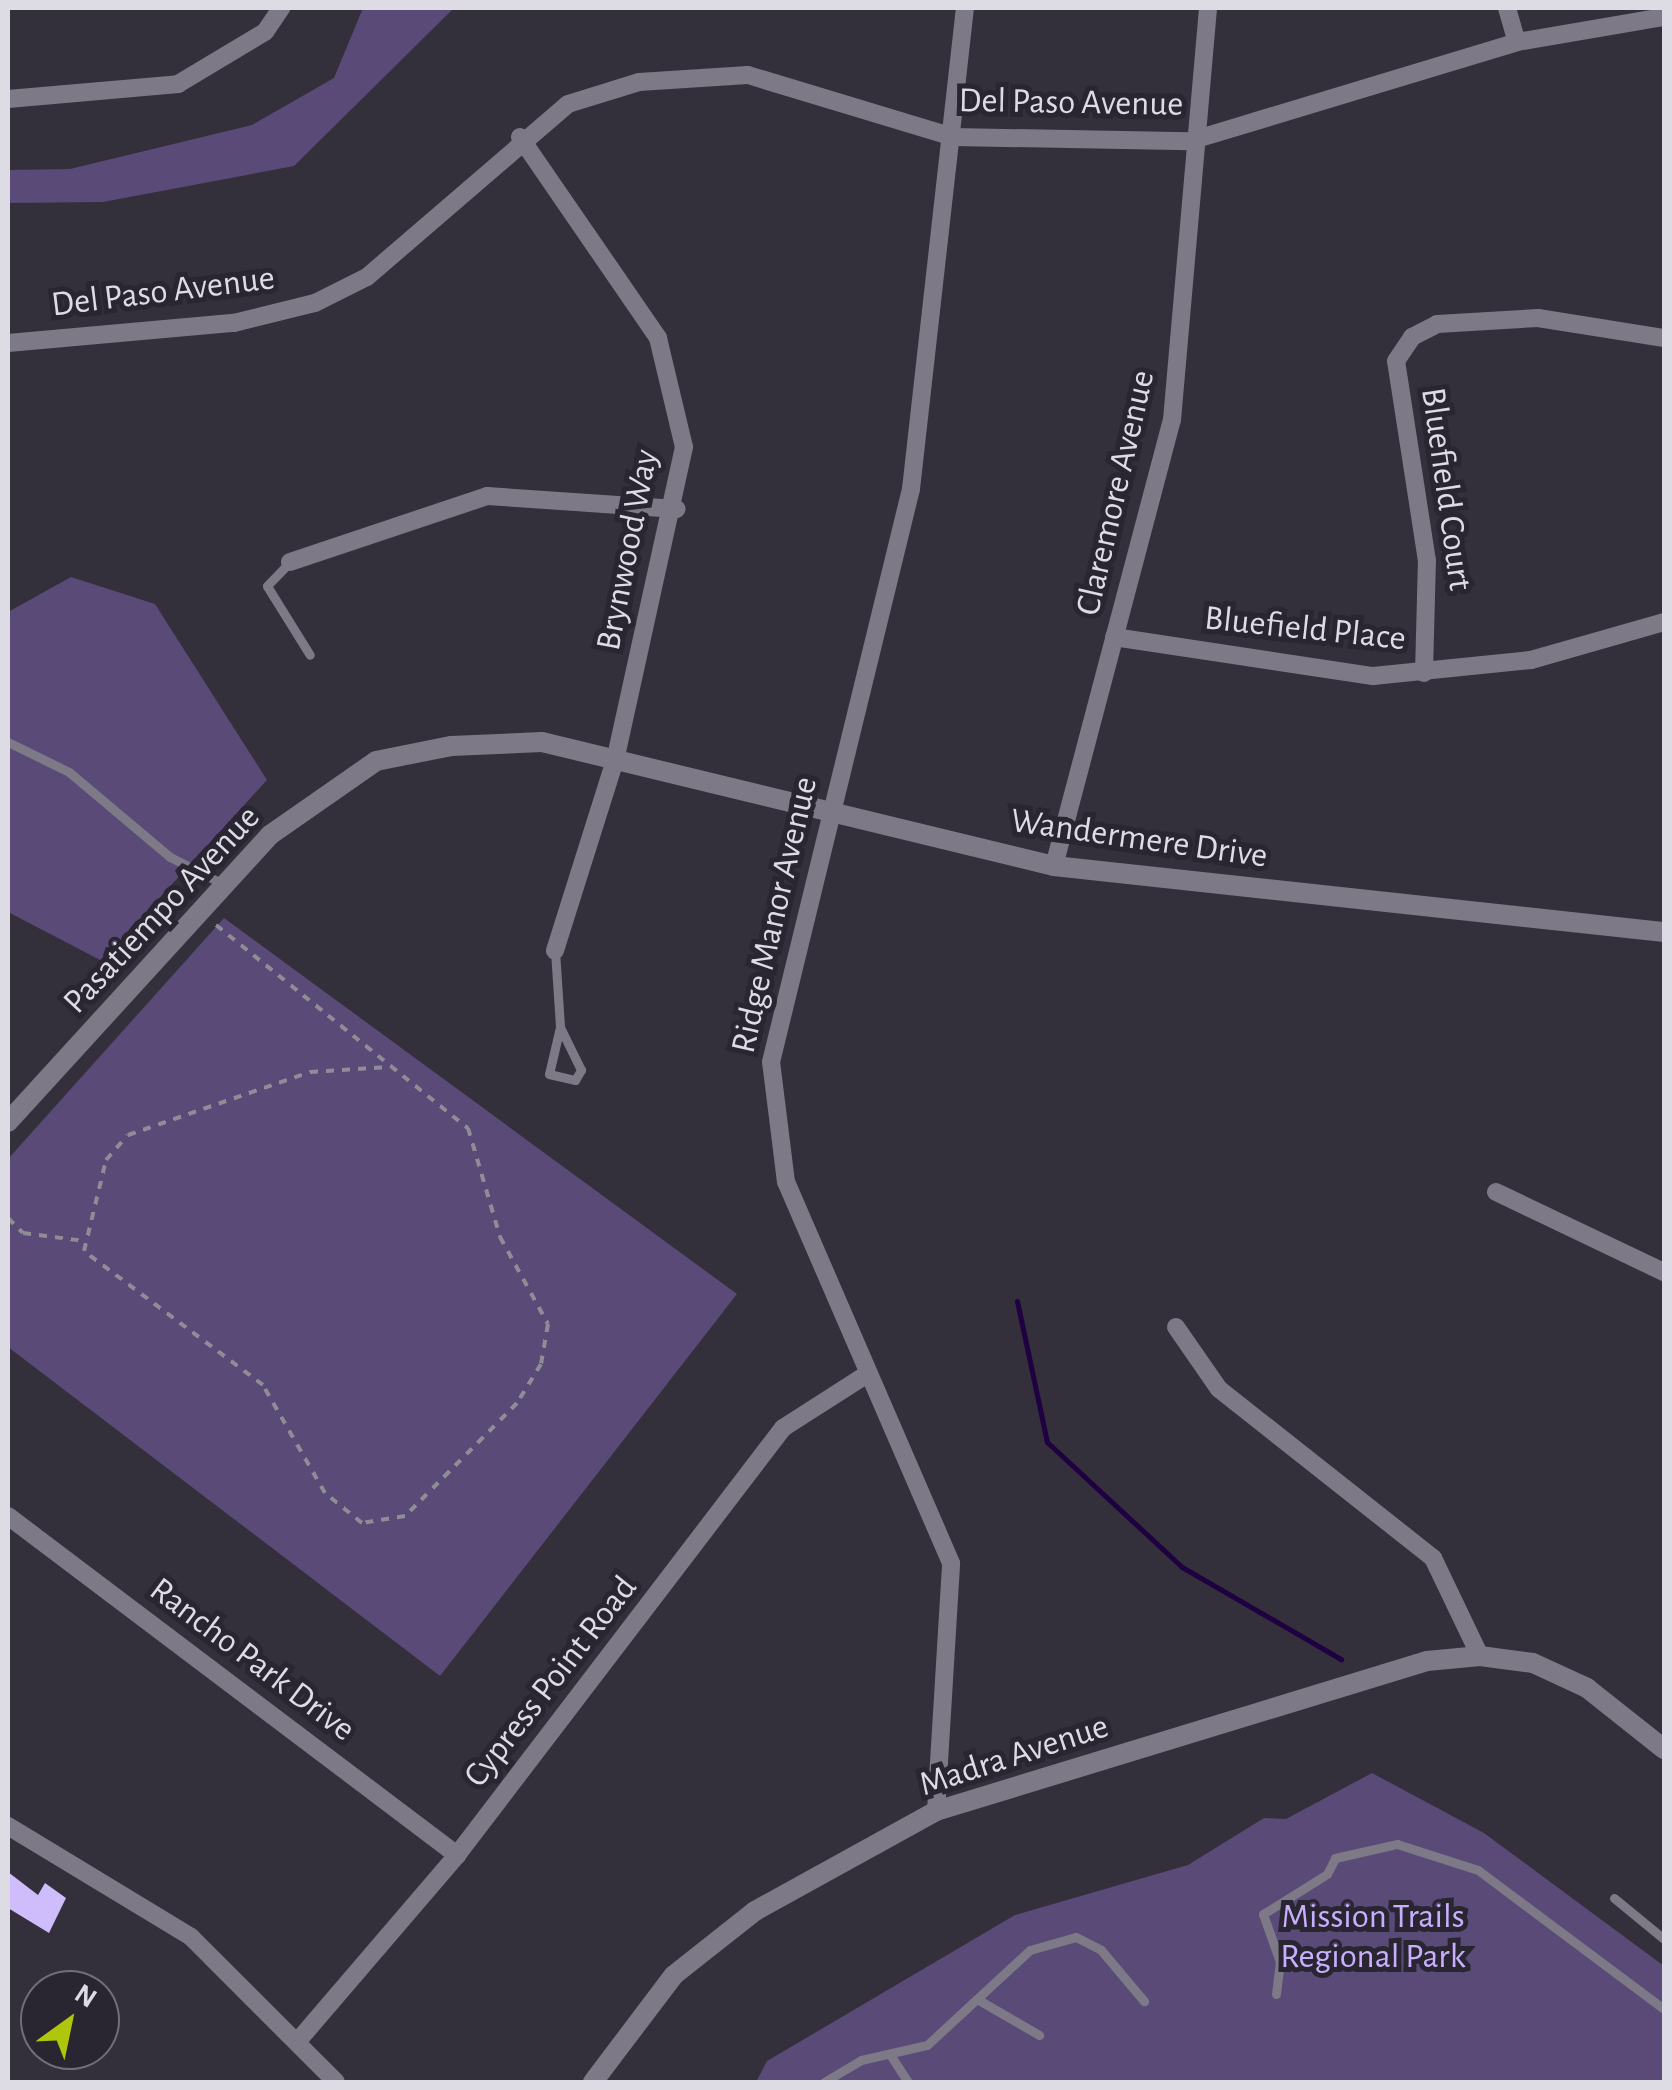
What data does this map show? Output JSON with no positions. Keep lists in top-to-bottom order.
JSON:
{
  "streets": {
    "street": [
      "Del Paso Avenue",
      "Bluefield Court",
      "Claremore Avenue",
      "Brynwood Way",
      "Bluefield Place",
      "Wandermere Drive",
      "Pasatiempo Avenue",
      "Ridge Manor Avenue",
      "Rancho Park Drive",
      "Cypress Point Road",
      "Madra Avenue"
    ]
  },
  "crossings": [
    ["Del Paso Avenue", "Claremore Avenue"],
    ["Del Paso Avenue", "Brynwood Way"],
    ["Del Paso Avenue", "Ridge Manor Avenue"],
    ["Bluefield Court", "Bluefield Place"],
    ["Claremore Avenue", "Bluefield Place"],
    ["Claremore Avenue", "Wandermere Drive"],
    ["Brynwood Way", "Wandermere Drive"],
    ["Brynwood Way", "Pasatiempo Avenue"],
    ["Wandermere Drive", "Pasatiempo Avenue"],
    ["Wandermere Drive", "Ridge Manor Avenue"],
    ["Ridge Manor Avenue", "Cypress Point Road"],
    ["Ridge Manor Avenue", "Madra Avenue"],
    ["Rancho Park Drive", "Cypress Point Road"]
  ],
  "parks": ["Mission Trails Regional Park"],
  "north": "top right"
}
